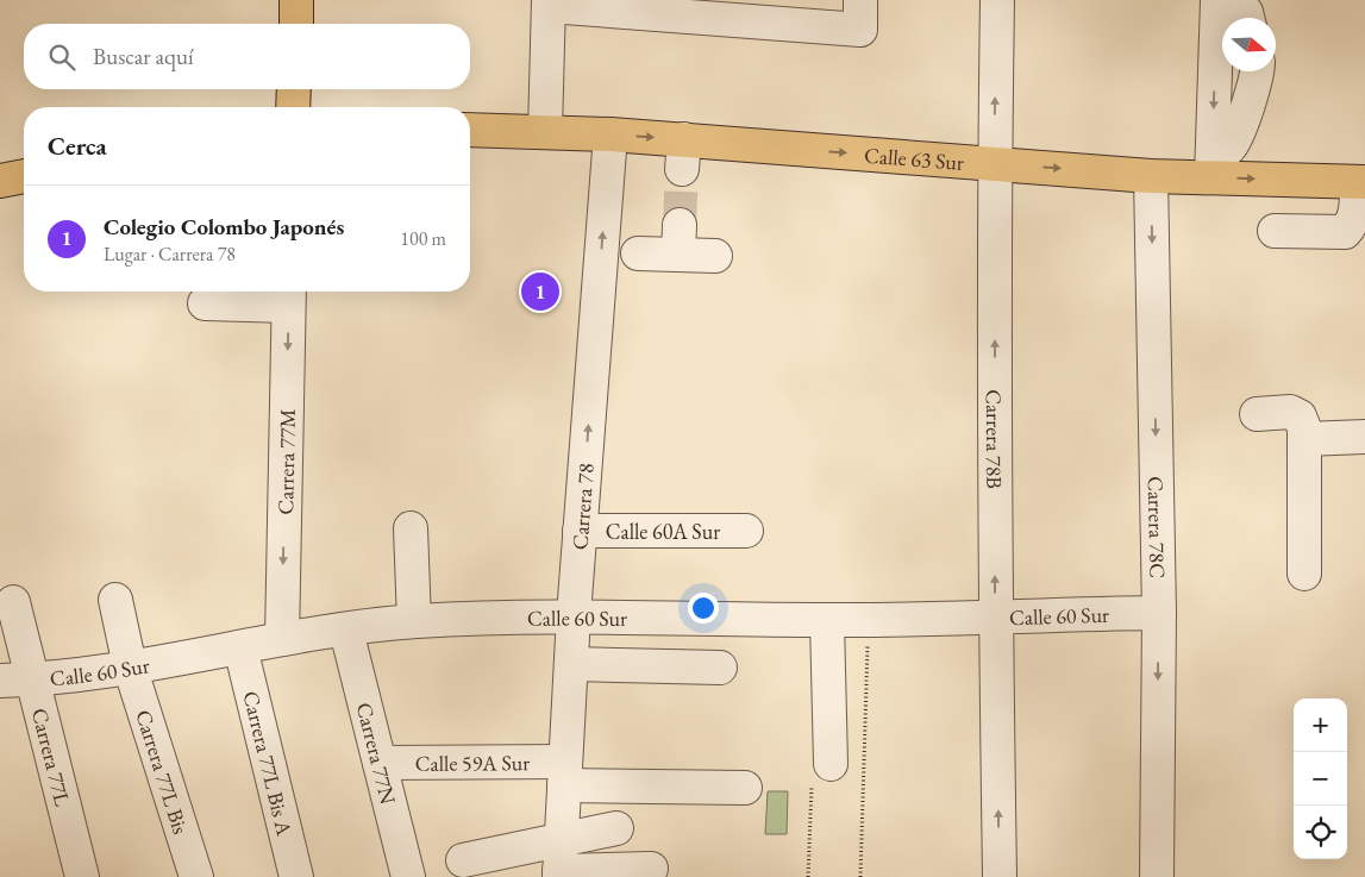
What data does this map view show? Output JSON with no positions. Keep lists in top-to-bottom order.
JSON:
{
  "streets": {
    "main road": ["Calle 63 Sur"],
    "street": [
      "Carrera 78B",
      "Carrera 77M",
      "Carrera 78",
      "Carrera 78C",
      "Calle 60A Sur",
      "Calle 60 Sur",
      "Carrera 77N",
      "Carrera 77L",
      "Carrera 77L Bis A",
      "Calle 59A Sur",
      "Carrera 77L Bis"
    ]
  },
  "crossings": [
    ["Calle 63 Sur", "Carrera 78B"],
    ["Calle 63 Sur", "Carrera 78"],
    ["Calle 63 Sur", "Carrera 78C"],
    ["Carrera 78B", "Calle 60 Sur"],
    ["Carrera 77M", "Calle 60 Sur"],
    ["Carrera 78", "Calle 60A Sur"],
    ["Carrera 78", "Calle 60 Sur"],
    ["Carrera 78", "Calle 59A Sur"],
    ["Carrera 78C", "Calle 60 Sur"],
    ["Calle 60 Sur", "Carrera 77N"],
    ["Calle 60 Sur", "Carrera 77L"],
    ["Calle 60 Sur", "Carrera 77L Bis A"],
    ["Calle 60 Sur", "Carrera 77L Bis"],
    ["Carrera 77N", "Calle 59A Sur"]
  ],
  "one_way": [
    "Calle 63 Sur",
    "Carrera 77M",
    "Carrera 78",
    "Carrera 78C"
  ],
  "north": "right",
  "page": {
    "search": "Buscar aquí",
    "heading": "Cerca",
    "list": [
      {
        "mark": "1",
        "name": "Colegio Colombo Japonés",
        "note": "Lugar · Carrera 78",
        "value": "100 m"
      }
    ],
    "pins": "1",
    "map_buttons": ["+", "−"]
  }
}
